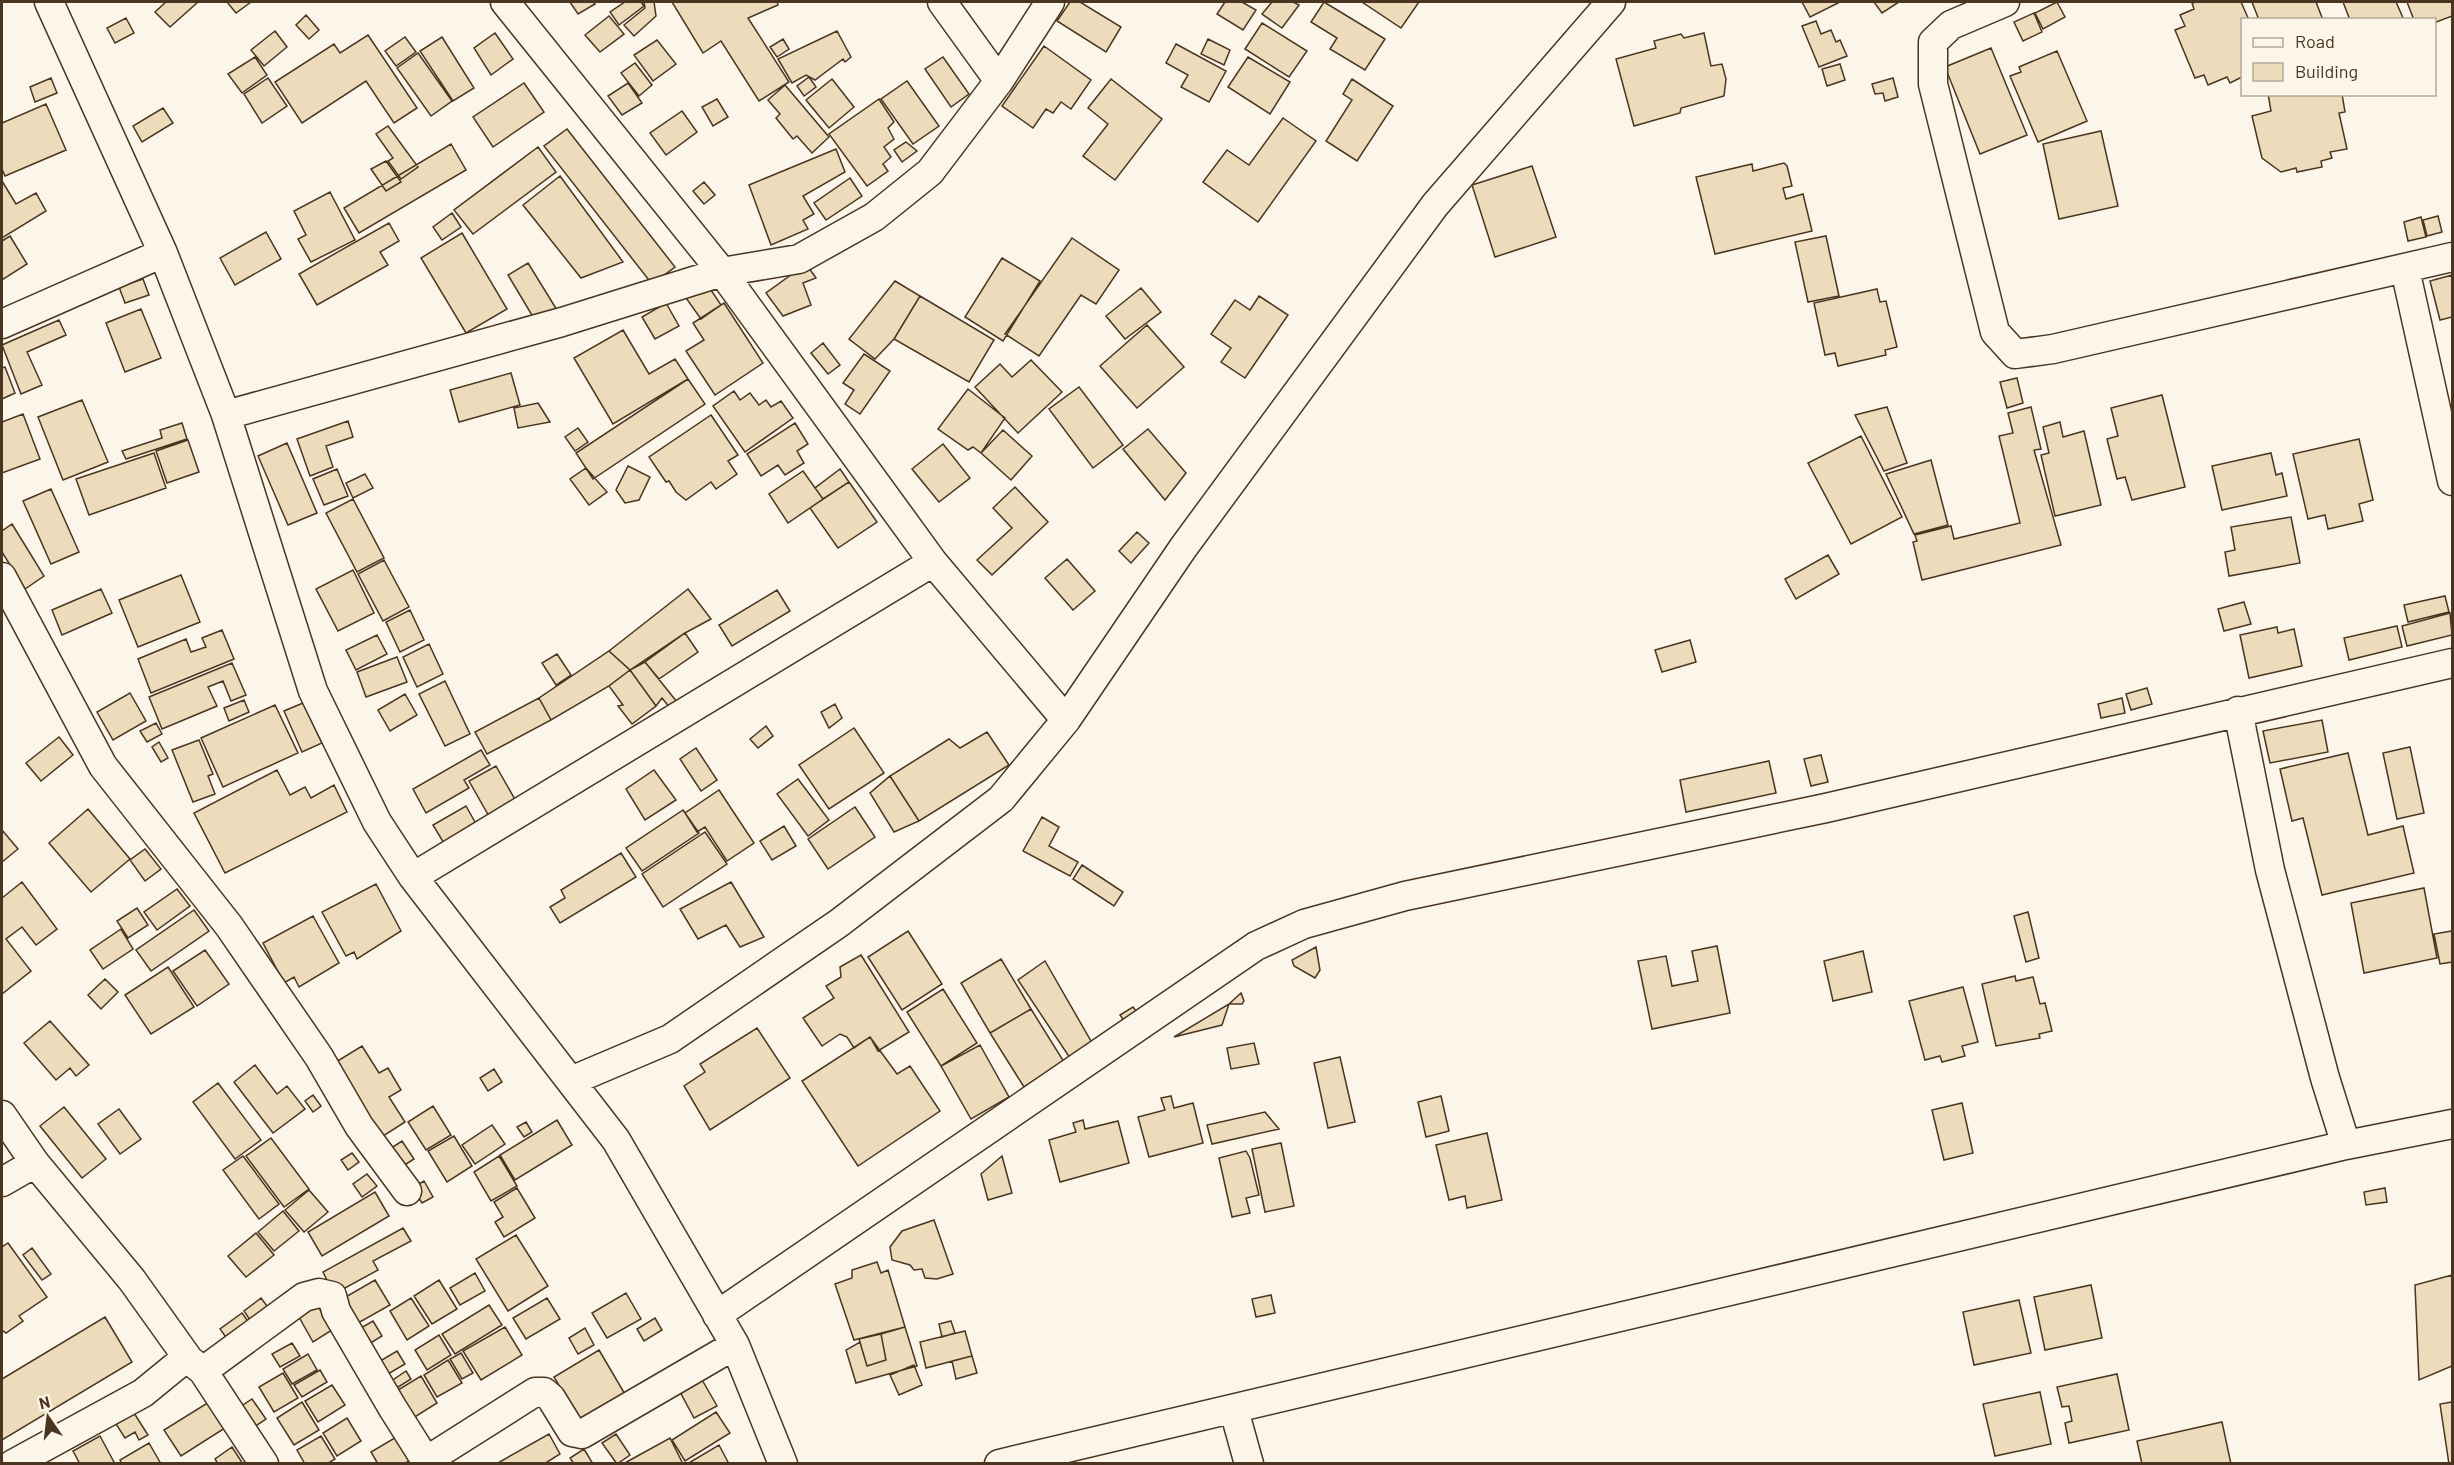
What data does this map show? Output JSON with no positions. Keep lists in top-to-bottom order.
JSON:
{
  "legend": ["Road", "Building"],
  "north": "top"
}
